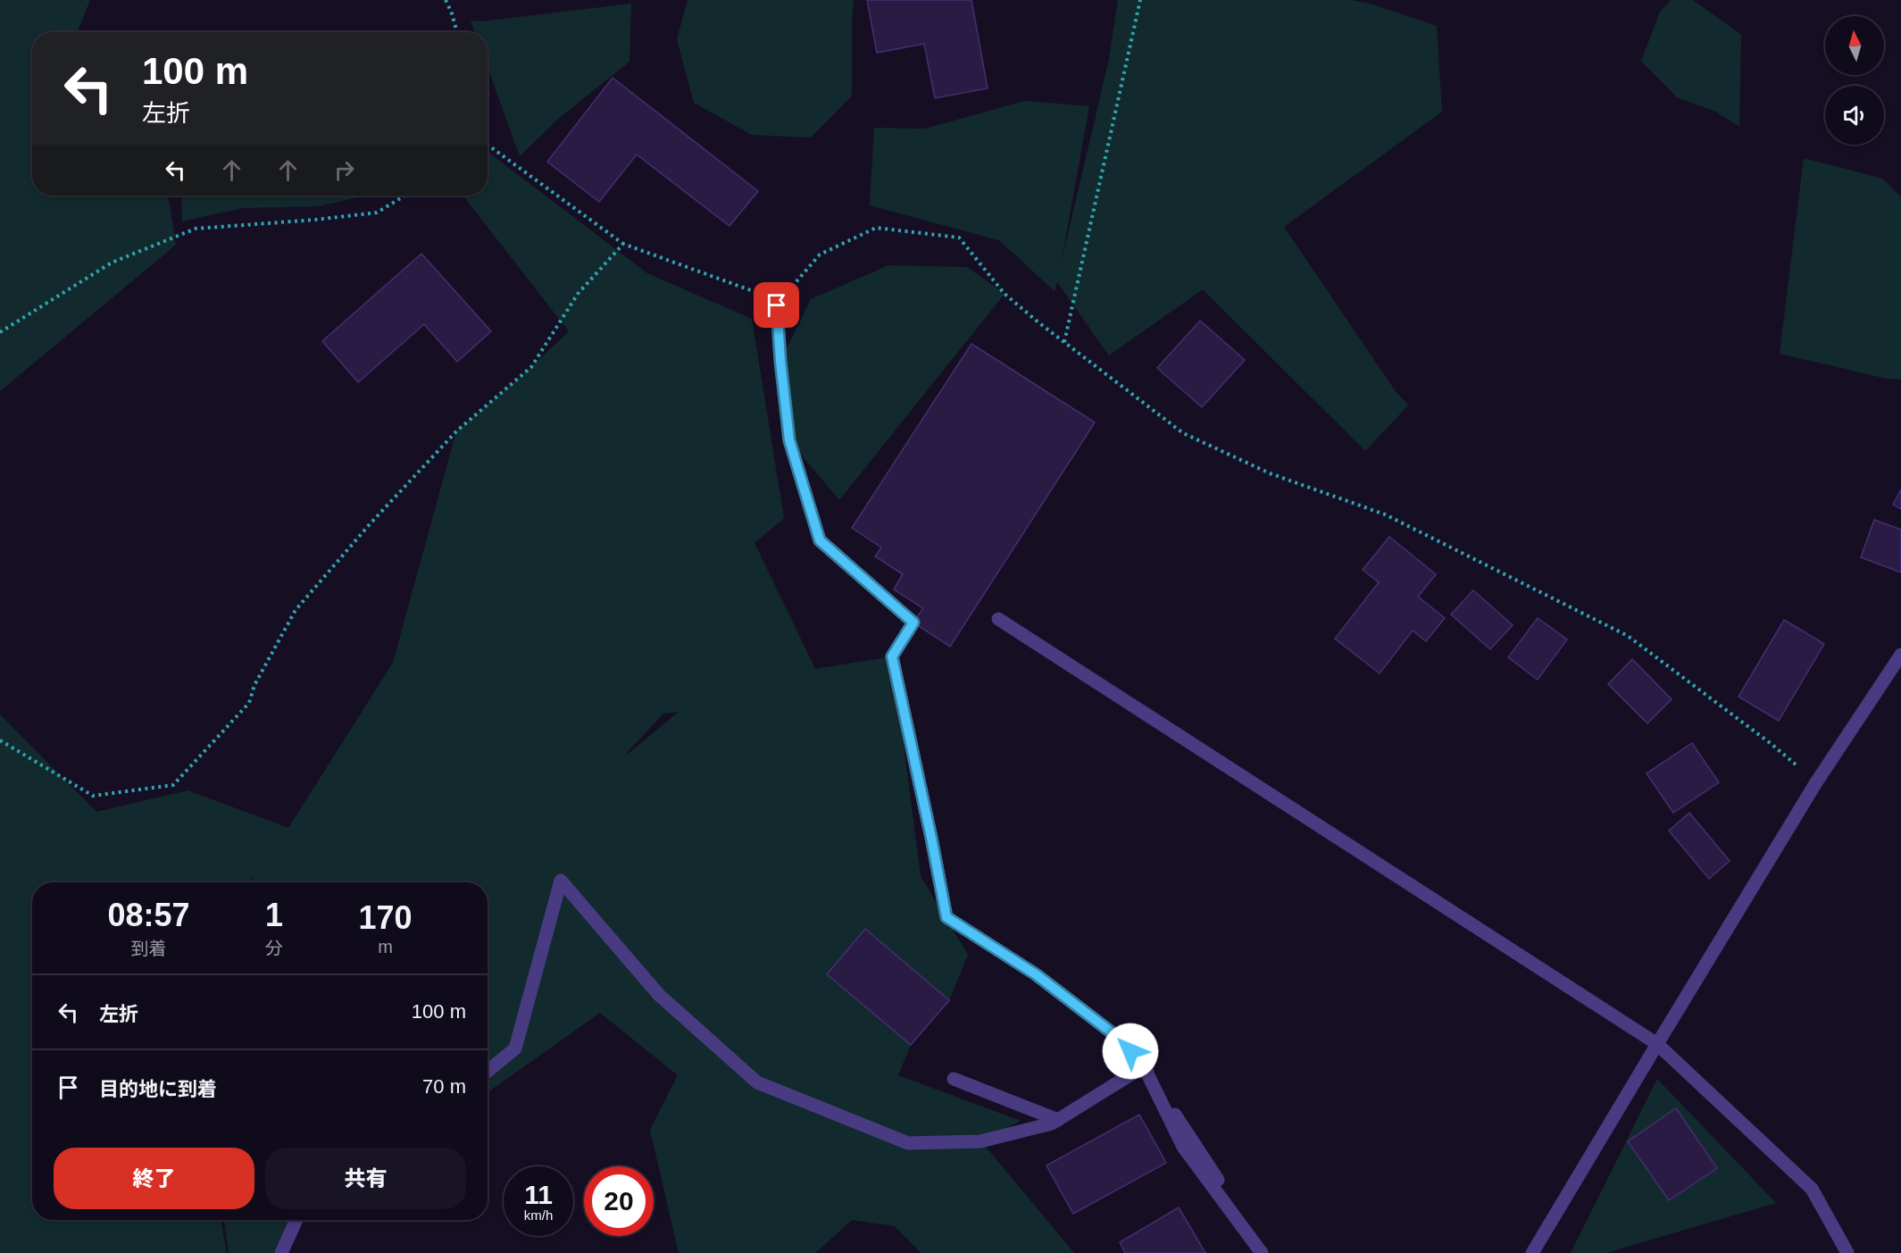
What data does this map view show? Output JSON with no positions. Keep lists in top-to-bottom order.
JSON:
{
  "north": "top",
  "page": {
    "turn": ["100 m", "左折"],
    "eta": [
      "08:57",
      "到着",
      "1",
      "分",
      "170",
      "m"
    ],
    "list": [
      {
        "name": "左折",
        "value": "100 m"
      },
      {
        "name": "目的地に到着",
        "value": "70 m"
      }
    ],
    "buttons": ["終了", "共有"],
    "speed": "11 km/h",
    "limit": "20"
  }
}
